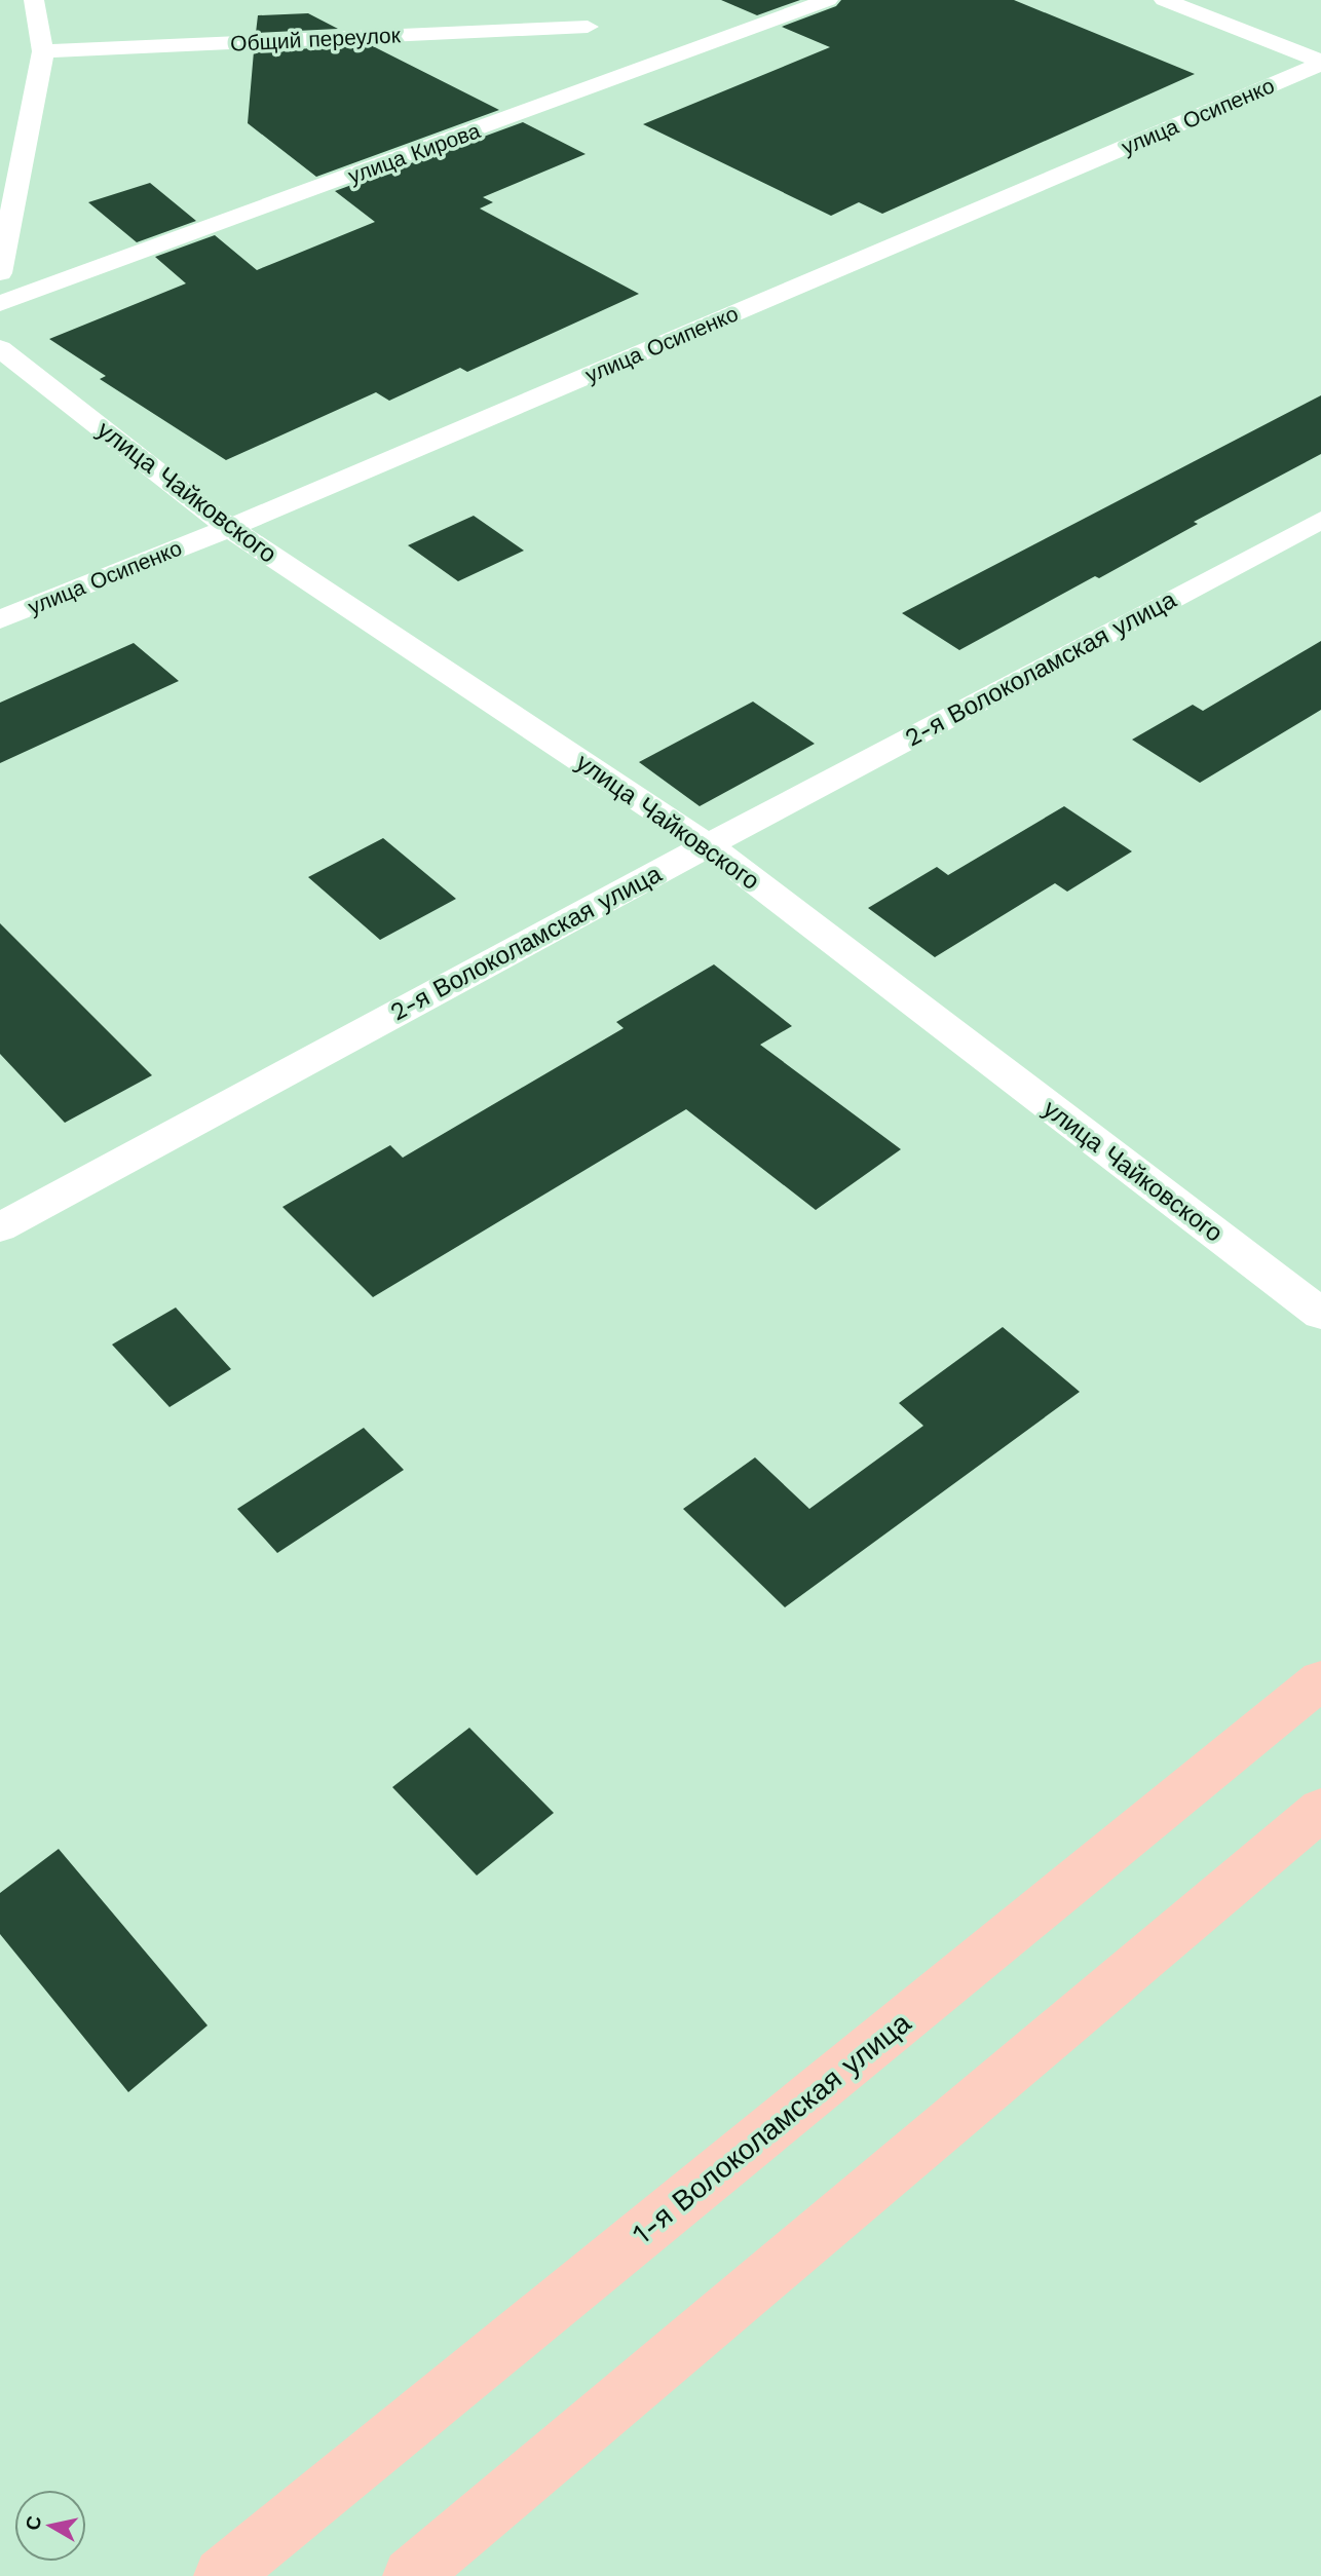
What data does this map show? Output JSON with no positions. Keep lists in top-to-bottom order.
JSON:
{
  "streets": {
    "main road": ["1-я Волоколамская улица"],
    "street": [
      "Общий переулок",
      "улица Осипенко",
      "улица Кирова",
      "улица Чайковского",
      "2-я Волоколамская улица"
    ]
  },
  "crossings": [
    ["улица Осипенко", "улица Чайковского"],
    ["улица Чайковского", "2-я Волоколамская улица"]
  ],
  "north": "left"
}
